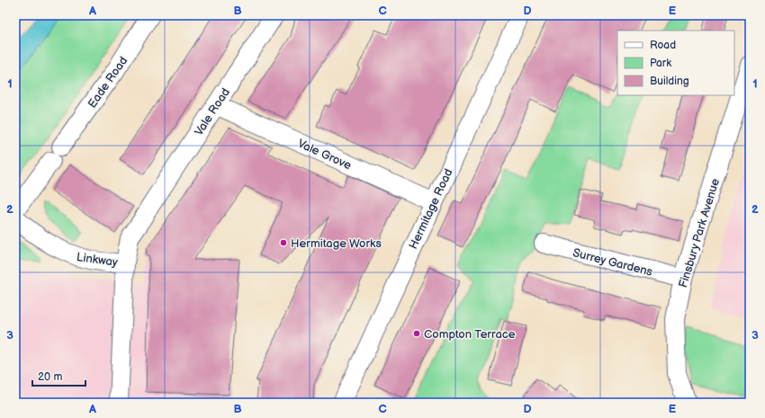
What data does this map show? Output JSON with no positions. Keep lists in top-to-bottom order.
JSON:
{
  "streets": {
    "street": [
      "Eade Road",
      "Vale Road",
      "Vale Grove",
      "Hermitage Road",
      "Finsbury Park Avenue",
      "Linkway",
      "Surrey Gardens"
    ]
  },
  "crossings": [
    ["Vale Road", "Vale Grove"],
    ["Vale Road", "Linkway"],
    ["Vale Grove", "Hermitage Road"],
    ["Finsbury Park Avenue", "Surrey Gardens"]
  ],
  "places": ["Hermitage Works", "Compton Terrace"],
  "legend": ["Road", "Park", "Building"],
  "scale_bar": "20 m",
  "grid": {
    "columns": [
      "A",
      "B",
      "C",
      "D",
      "E"
    ],
    "rows": ["1", "2", "3"]
  }
}
